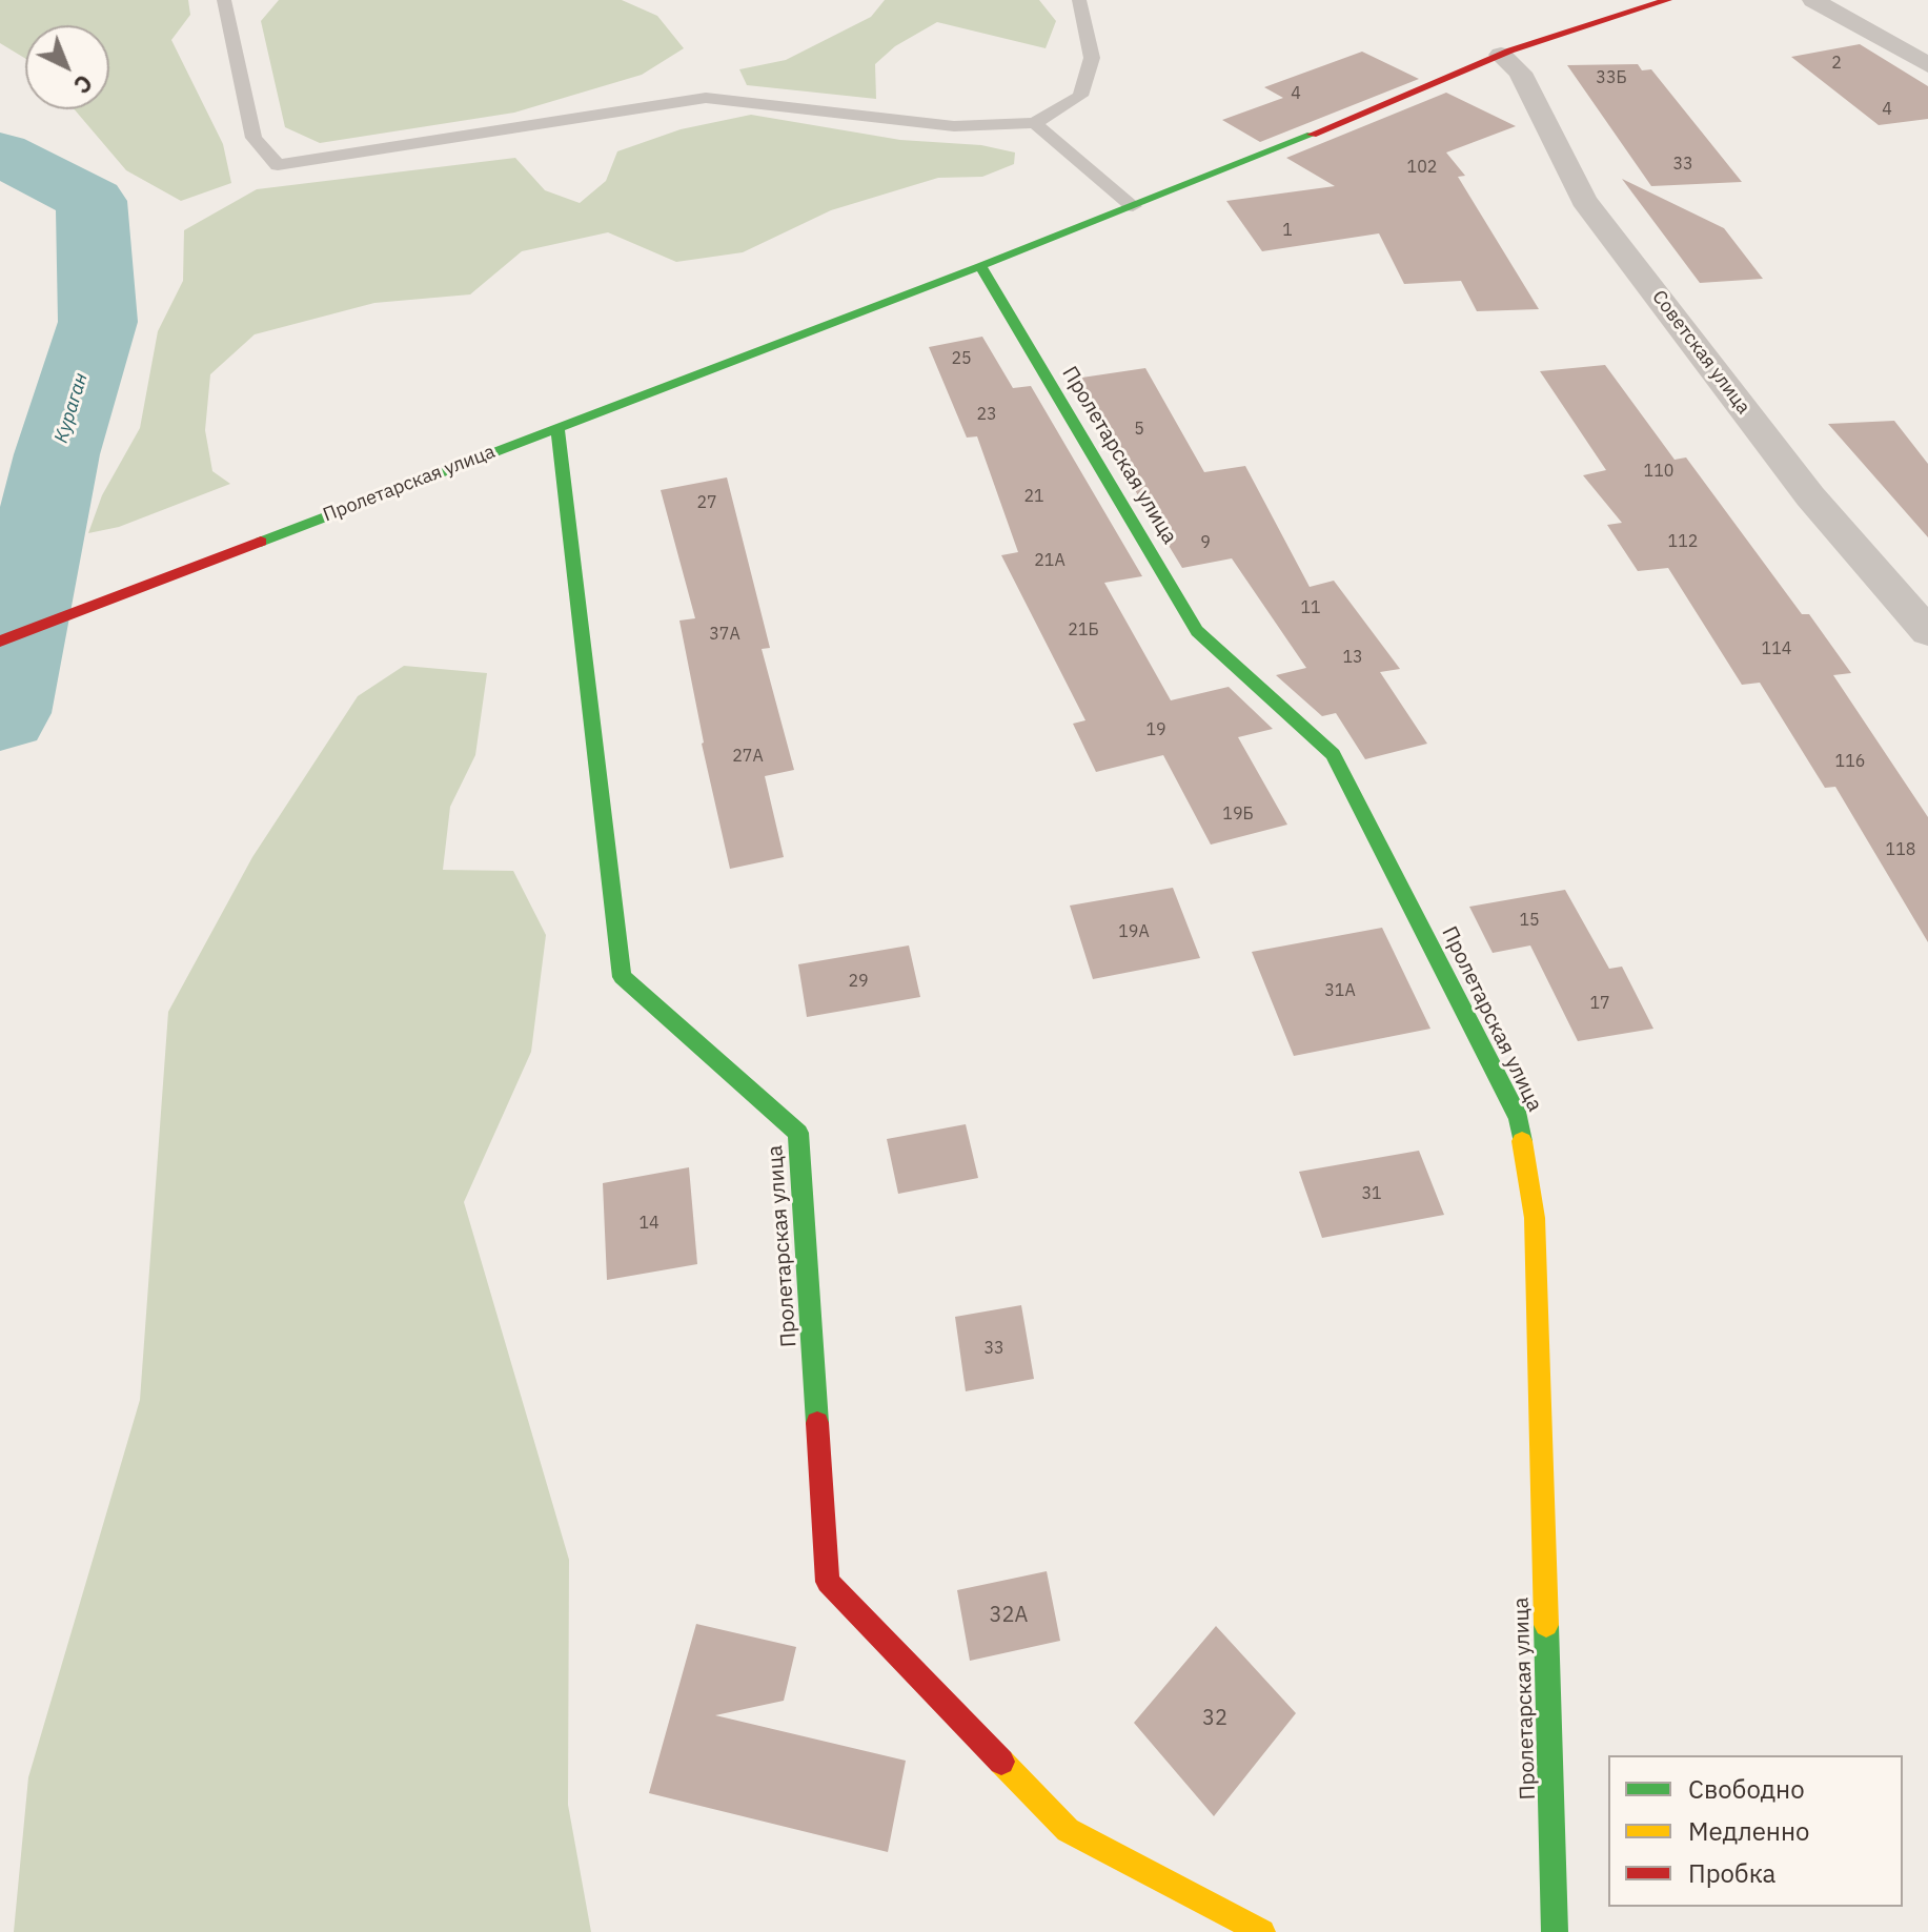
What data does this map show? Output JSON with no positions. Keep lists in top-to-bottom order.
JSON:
{
  "streets": {
    "street": ["Советская улица", "Пролетарская улица"]
  },
  "crossings": [
    ["Советская улица", "Пролетарская улица"]
  ],
  "water": ["Кураган"],
  "house_numbers": [
    "2",
    "33Б",
    "4",
    "4",
    "33",
    "102",
    "1",
    "25",
    "23",
    "5",
    "110",
    "21",
    "27",
    "112",
    "9",
    "21А",
    "11",
    "21Б",
    "37А",
    "114",
    "13",
    "19",
    "27А",
    "116",
    "19Б",
    "118",
    "15",
    "19А",
    "29",
    "31А",
    "17",
    "31",
    "14",
    "33",
    "32А",
    "32"
  ],
  "legend": ["Свободно", "Медленно", "Пробка"],
  "north": "bottom right"
}
